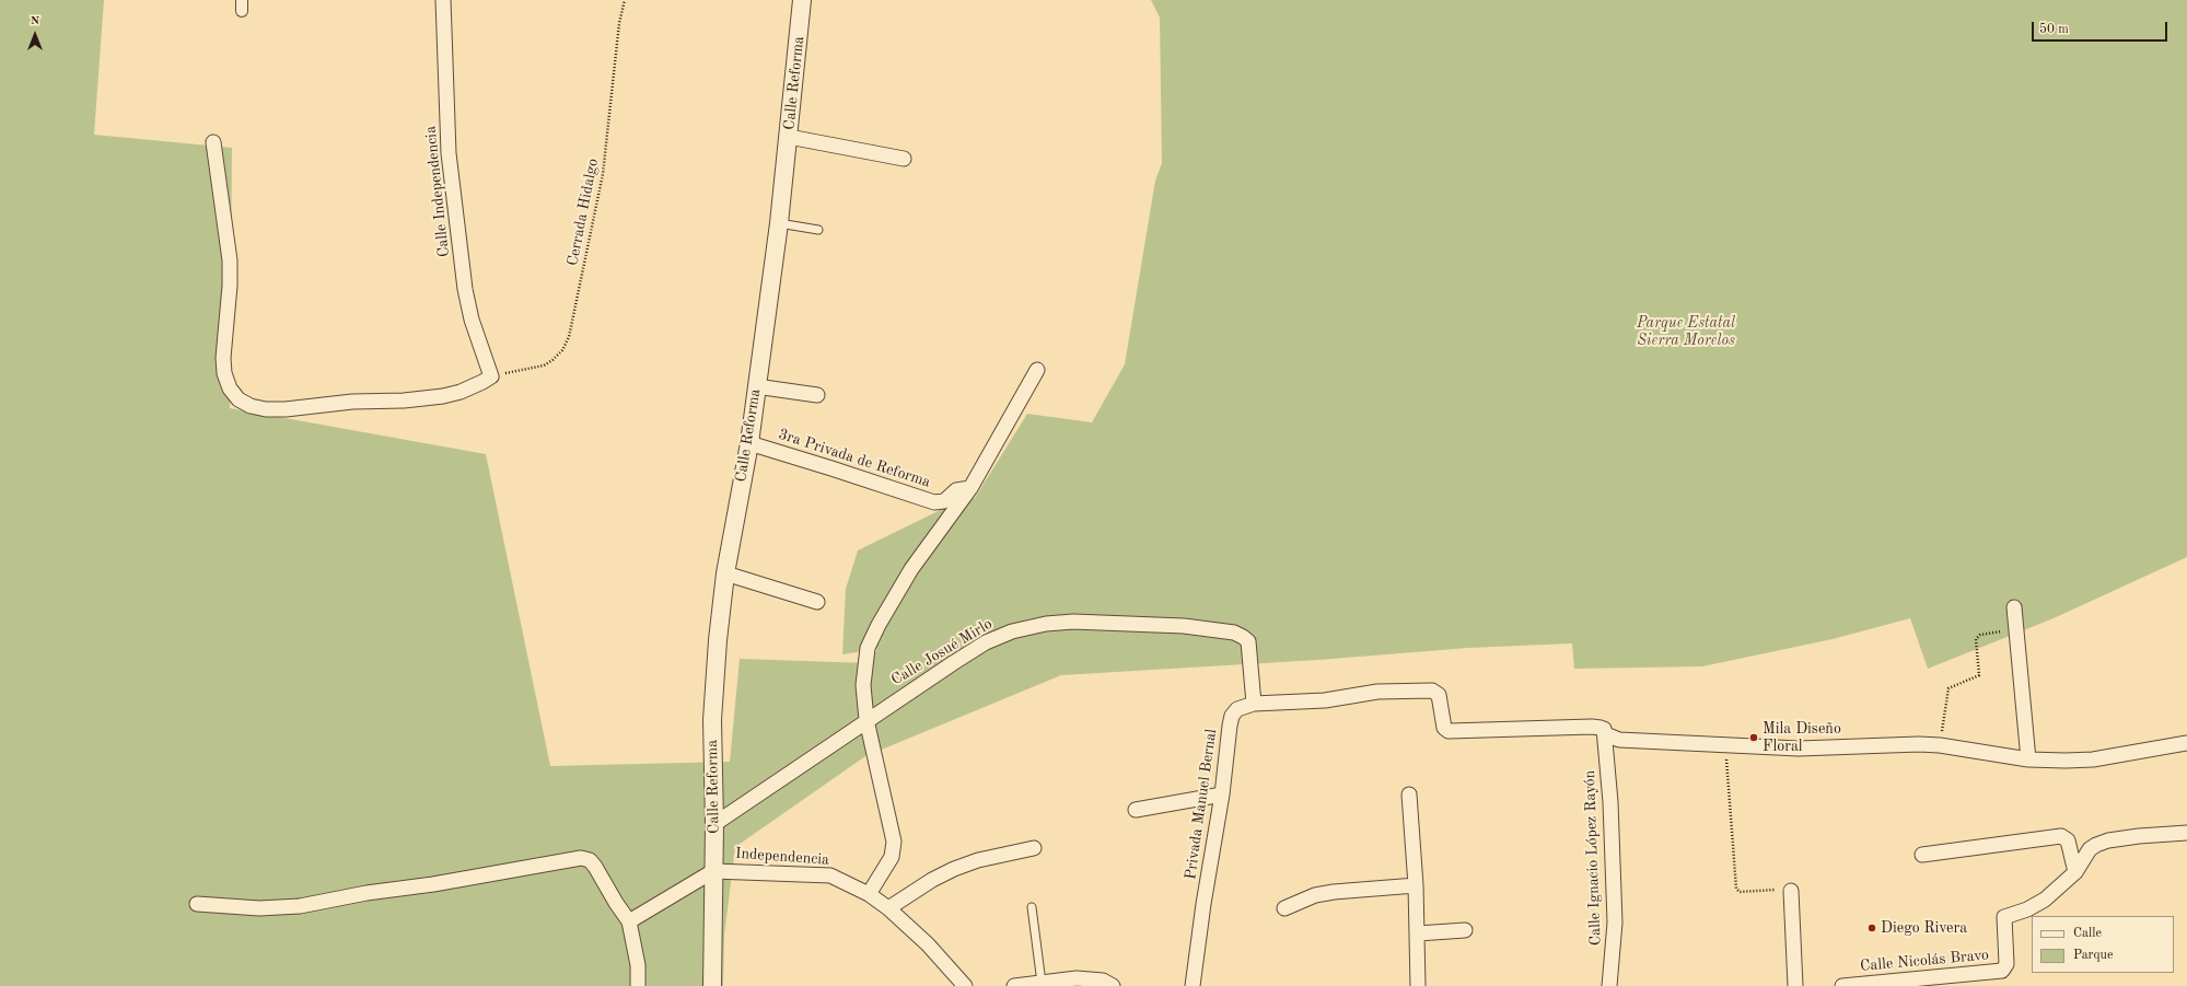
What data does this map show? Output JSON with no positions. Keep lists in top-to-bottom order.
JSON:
{
  "streets": {
    "street": [
      "Calle Reforma",
      "Calle Independencia",
      "3ra Privada de Reforma",
      "Calle Josué Mirlo",
      "Privada Manuel Bernal",
      "Independencia",
      "Calle Ignacio López Rayón",
      "Calle Nicolás Bravo"
    ],
    "path": ["Cerrada Hidalgo"]
  },
  "crossings": [
    ["Calle Reforma", "3ra Privada de Reforma"],
    ["Calle Reforma", "Calle Josué Mirlo"],
    ["Calle Reforma", "Independencia"],
    ["Calle Independencia", "Cerrada Hidalgo"],
    ["Calle Josué Mirlo", "Privada Manuel Bernal"]
  ],
  "parks": ["Parque Estatal Sierra Morelos"],
  "places": ["Mila Diseño Floral", "Diego Rivera"],
  "legend": ["Calle", "Parque"],
  "scale_bar": "50 m",
  "north": "top"
}
